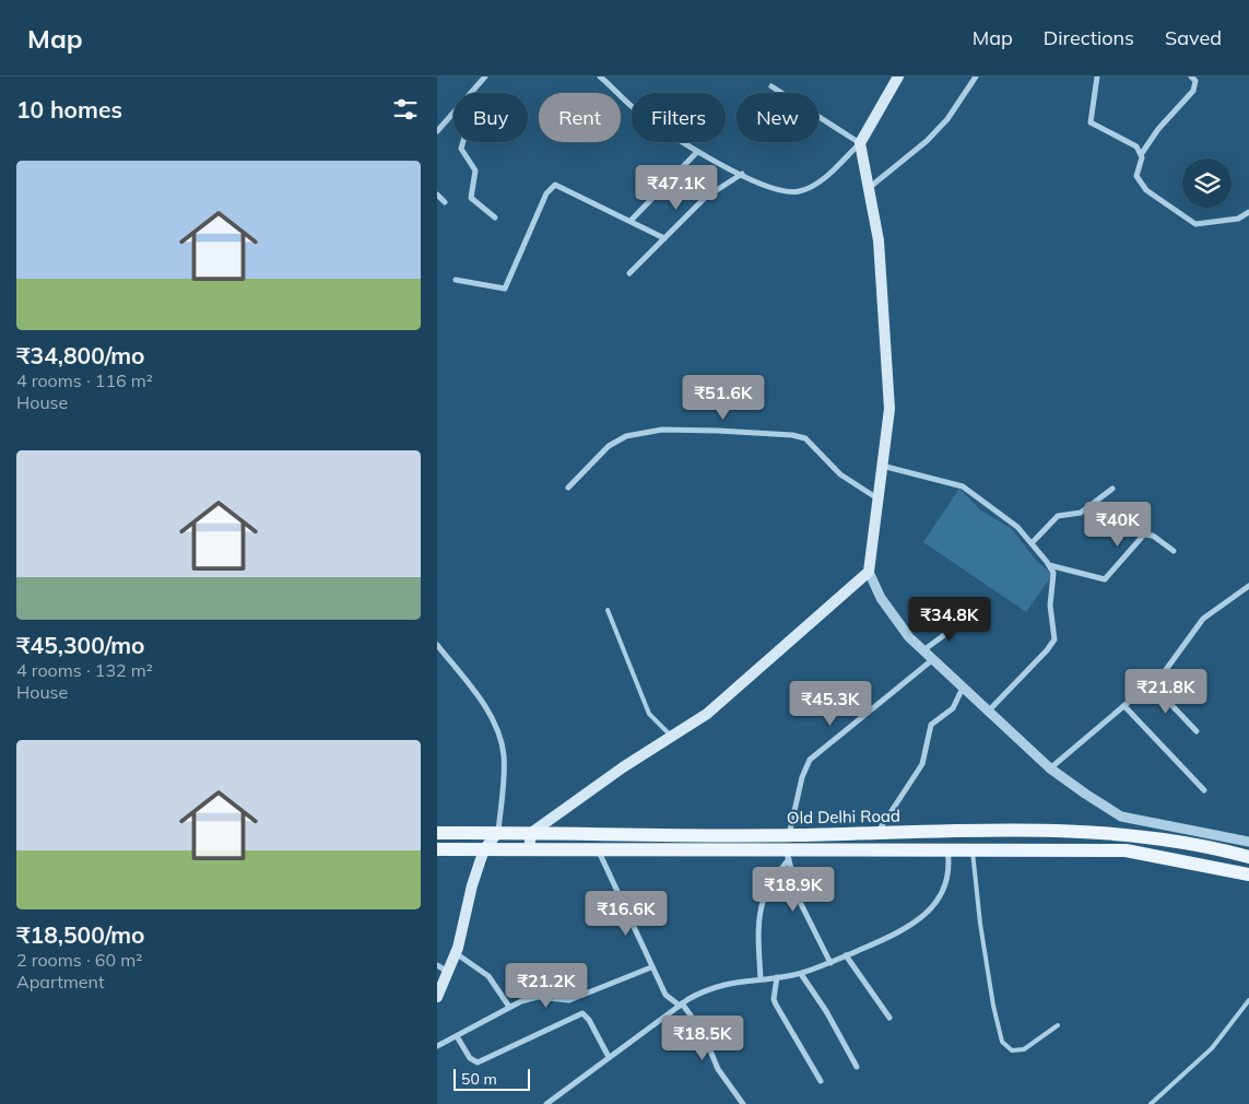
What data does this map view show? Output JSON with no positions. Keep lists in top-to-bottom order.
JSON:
{
  "streets": {
    "main road": ["Old Delhi Road"]
  },
  "scale_bar": "50 m",
  "page": {
    "header": "Map",
    "nav": ["Map", "Directions", "Saved"],
    "heading": "10 homes",
    "chip": [
      "Buy",
      "Rent",
      "Filters",
      "New"
    ],
    "list": [
      {
        "name": "₹34,800/mo",
        "note": "4 rooms · 116 m² · House"
      },
      {
        "name": "₹45,300/mo",
        "note": "4 rooms · 132 m² · House"
      },
      {
        "name": "₹18,500/mo",
        "note": "2 rooms · 60 m² · Apartment"
      }
    ],
    "price": [
      "₹47.1K",
      "₹51.6K",
      "₹40K",
      "₹34.8K",
      "₹21.8K",
      "₹45.3K",
      "₹18.9K",
      "₹16.6K",
      "₹21.2K",
      "₹18.5K"
    ],
    "scale": "50 m"
  }
}
